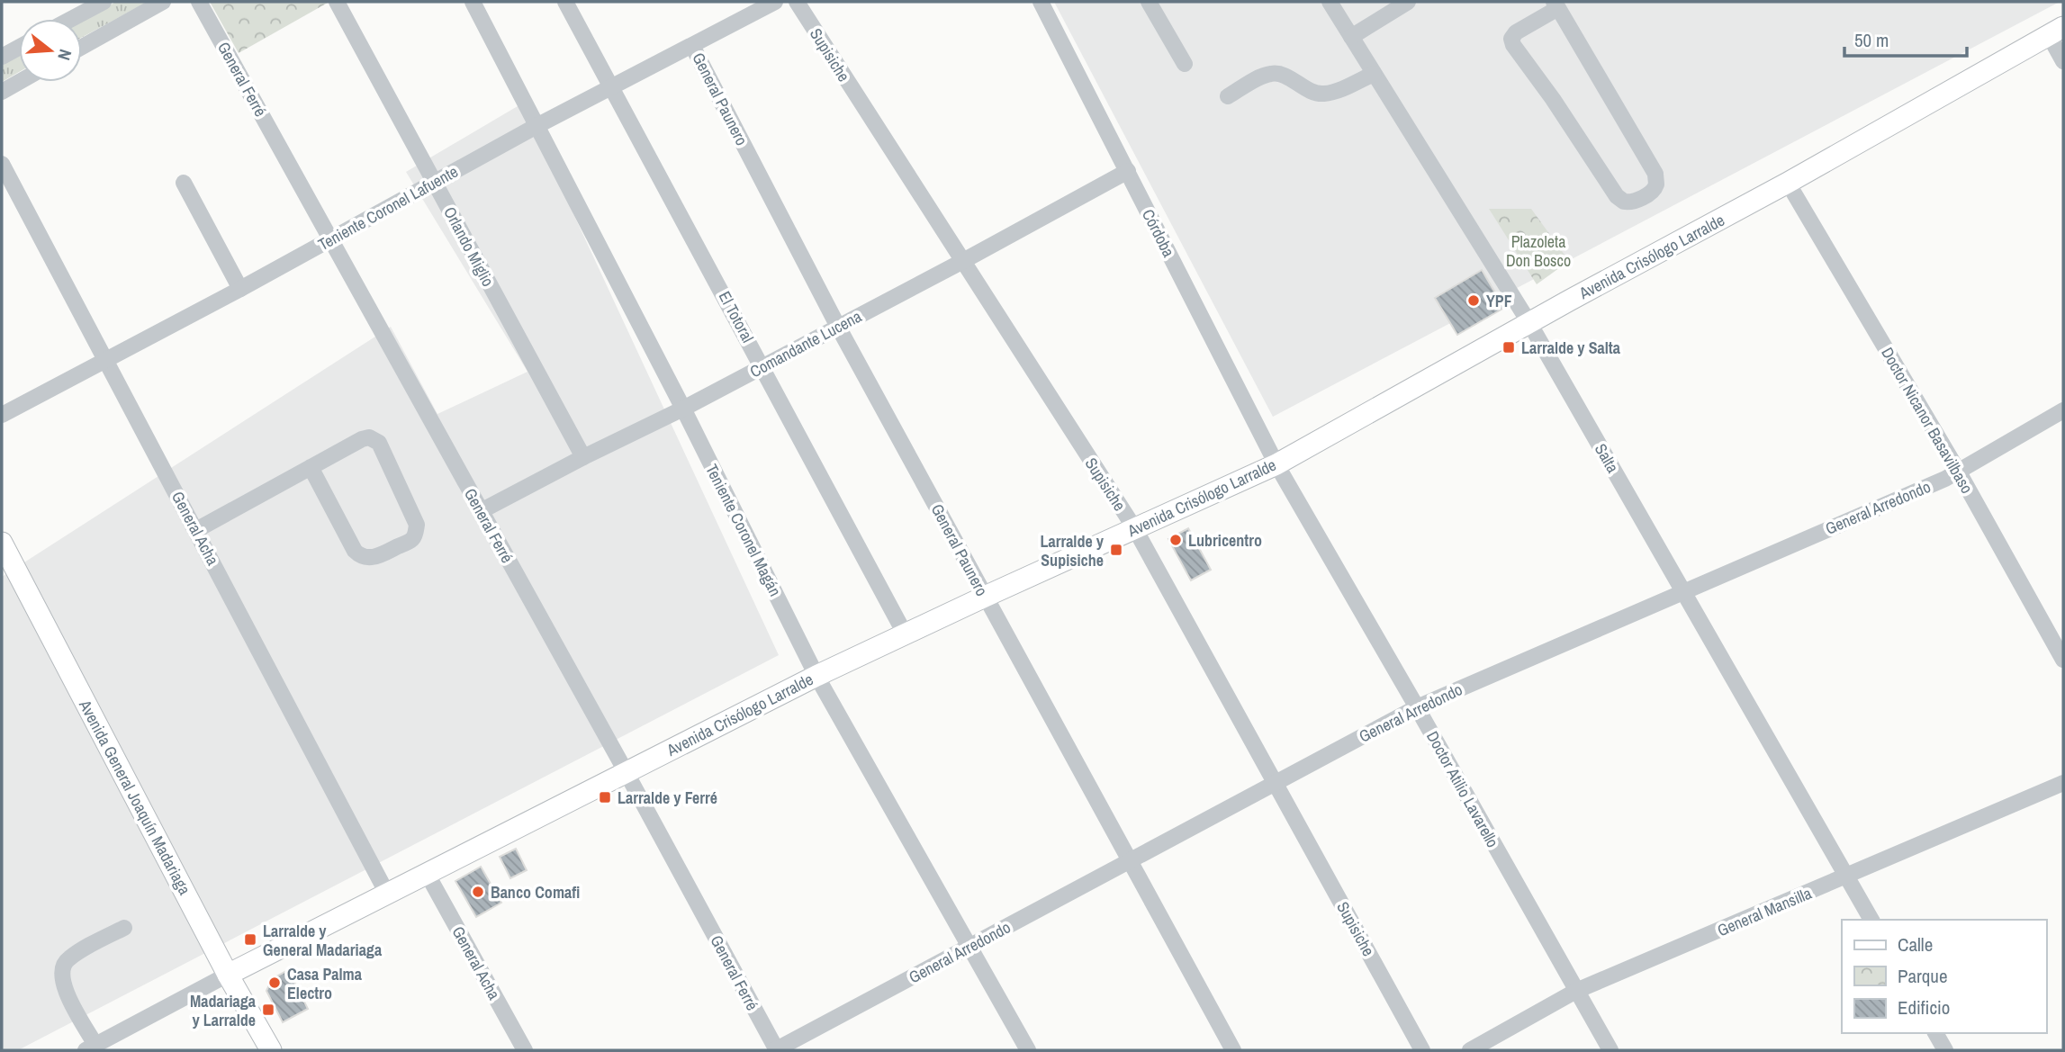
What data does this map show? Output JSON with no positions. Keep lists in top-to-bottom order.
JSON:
{
  "streets": {
    "main road": ["Avenida Crisólogo Larralde", "Avenida General Joaquín Madariaga"],
    "street": [
      "Supisiche",
      "General Ferré",
      "General Paunero",
      "Teniente Coronel Lafuente",
      "Córdoba",
      "Orlando Miglio",
      "El Totoral",
      "Comandante Lucena",
      "Doctor Nicanor Basavilbaso",
      "Salta",
      "General Arredondo",
      "General Acha",
      "Teniente Coronel Magán",
      "Doctor Atilio Lavarello",
      "General Mansilla"
    ]
  },
  "crossings": [
    ["Supisiche", "Avenida Crisólogo Larralde"],
    ["Supisiche", "Comandante Lucena"],
    ["Supisiche", "General Arredondo"],
    ["General Ferré", "Teniente Coronel Lafuente"],
    ["General Ferré", "Avenida Crisólogo Larralde"],
    ["General Ferré", "Comandante Lucena"],
    ["General Ferré", "General Arredondo"],
    ["General Paunero", "Teniente Coronel Lafuente"],
    ["General Paunero", "Avenida Crisólogo Larralde"],
    ["General Paunero", "Comandante Lucena"],
    ["General Paunero", "General Arredondo"],
    ["Teniente Coronel Lafuente", "Orlando Miglio"],
    ["Teniente Coronel Lafuente", "El Totoral"],
    ["Teniente Coronel Lafuente", "General Acha"],
    ["Teniente Coronel Lafuente", "Teniente Coronel Magán"],
    ["Córdoba", "Avenida Crisólogo Larralde"],
    ["Córdoba", "Comandante Lucena"],
    ["Córdoba", "Doctor Atilio Lavarello"],
    ["Orlando Miglio", "Comandante Lucena"],
    ["Avenida Crisólogo Larralde", "El Totoral"],
    ["Avenida Crisólogo Larralde", "Doctor Nicanor Basavilbaso"],
    ["Avenida Crisólogo Larralde", "Salta"],
    ["Avenida Crisólogo Larralde", "General Acha"],
    ["Avenida Crisólogo Larralde", "Teniente Coronel Magán"],
    ["Avenida Crisólogo Larralde", "Doctor Atilio Lavarello"],
    ["Avenida Crisólogo Larralde", "Avenida General Joaquín Madariaga"],
    ["El Totoral", "Comandante Lucena"],
    ["Comandante Lucena", "Teniente Coronel Magán"],
    ["Doctor Nicanor Basavilbaso", "General Arredondo"],
    ["Salta", "General Arredondo"],
    ["Salta", "General Mansilla"],
    ["General Arredondo", "Teniente Coronel Magán"],
    ["General Arredondo", "Doctor Atilio Lavarello"],
    ["Doctor Atilio Lavarello", "General Mansilla"]
  ],
  "parks": ["Plazoleta Don Bosco"],
  "places": {
    "other": [
      "YPF",
      "Lubricentro",
      "Banco Comafi",
      "Casa Palma Electro"
    ],
    "transit": [
      "Larralde y Salta",
      "Larralde y Supisiche",
      "Larralde y Ferré",
      "Larralde y General Madariaga",
      "Madariaga y Larralde"
    ]
  },
  "legend": ["Calle", "Parque", "Edificio"],
  "scale_bar": "50 m",
  "north": "right"
}
